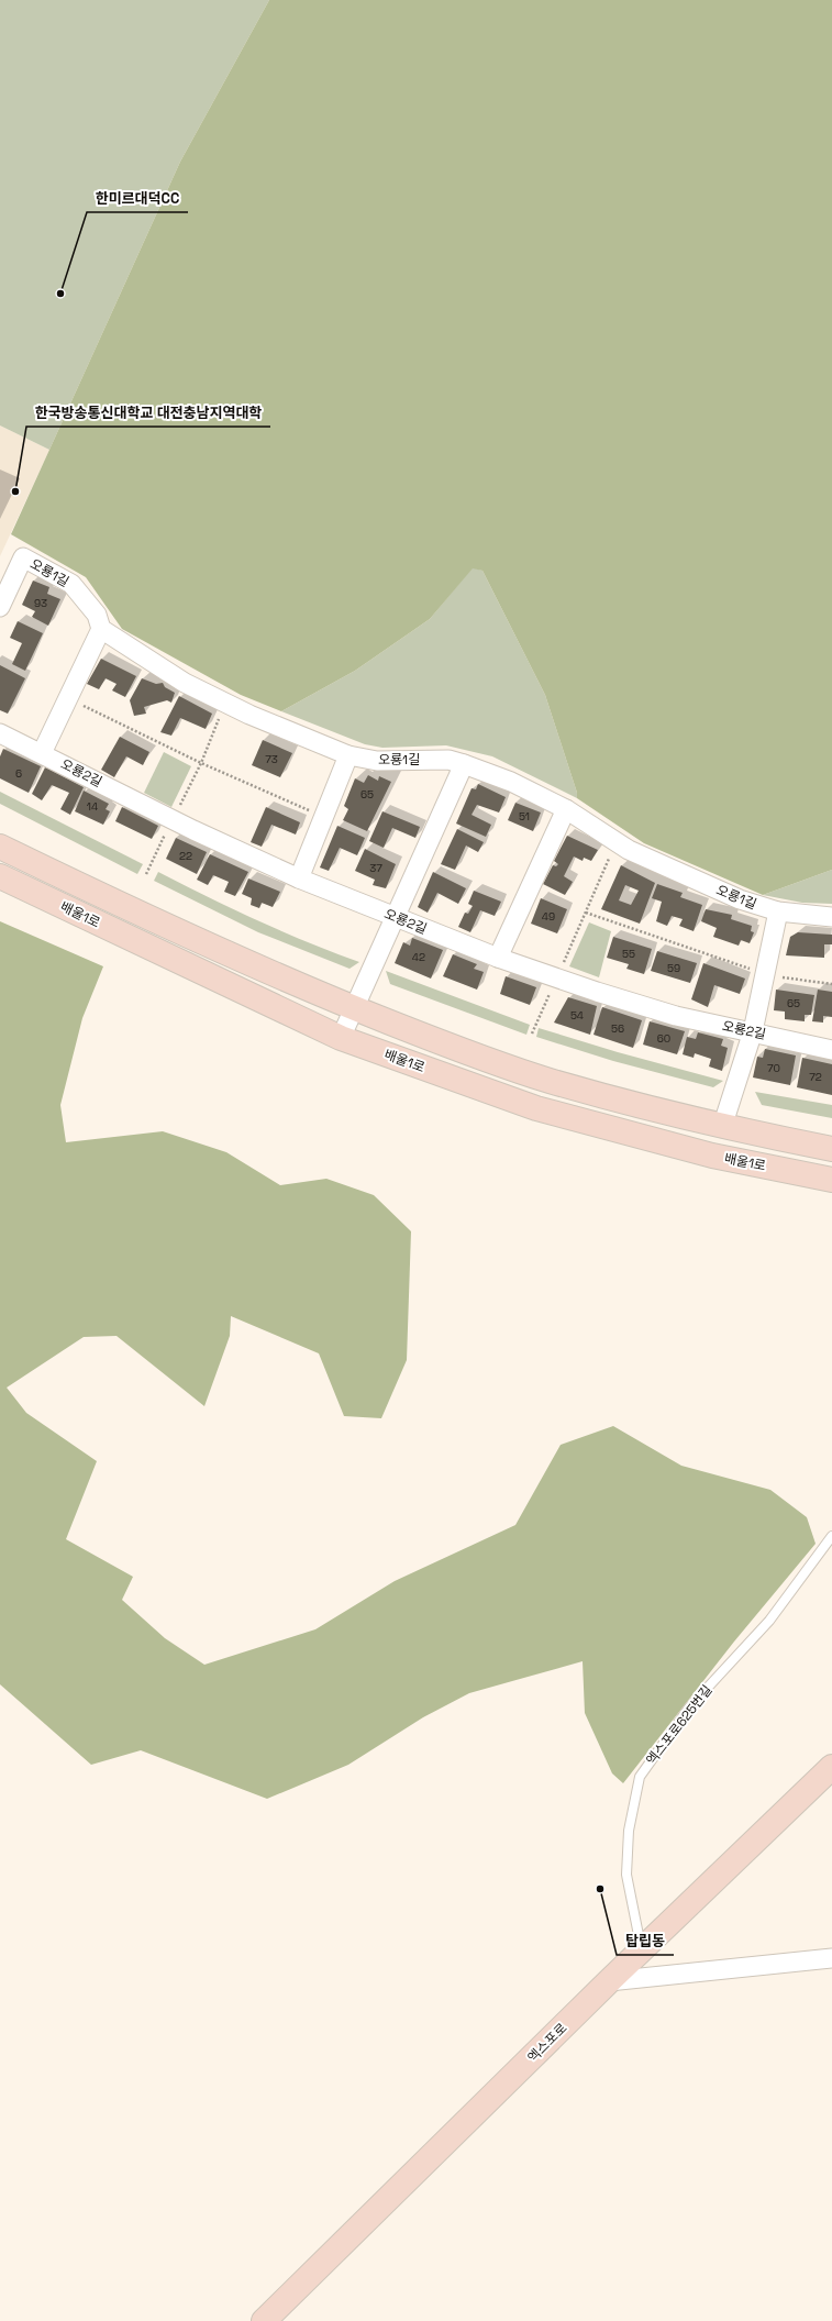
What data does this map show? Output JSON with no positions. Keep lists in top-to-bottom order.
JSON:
{
  "streets": {
    "main road": ["배울1로", "엑스포로"],
    "street": ["오룡1길", "오룡2길"],
    "lane": ["엑스포로625번길"]
  },
  "crossings": [
    ["엑스포로625번길", "엑스포로"]
  ],
  "places": ["한미르대덕CC", "한국방송통신대학교 대전충남지역대학", "탑립동"],
  "house_numbers": [
    "93",
    "73",
    "6",
    "65",
    "14",
    "51",
    "22",
    "37",
    "49",
    "55",
    "42",
    "59",
    "65",
    "54",
    "56",
    "60",
    "70",
    "72"
  ]
}
